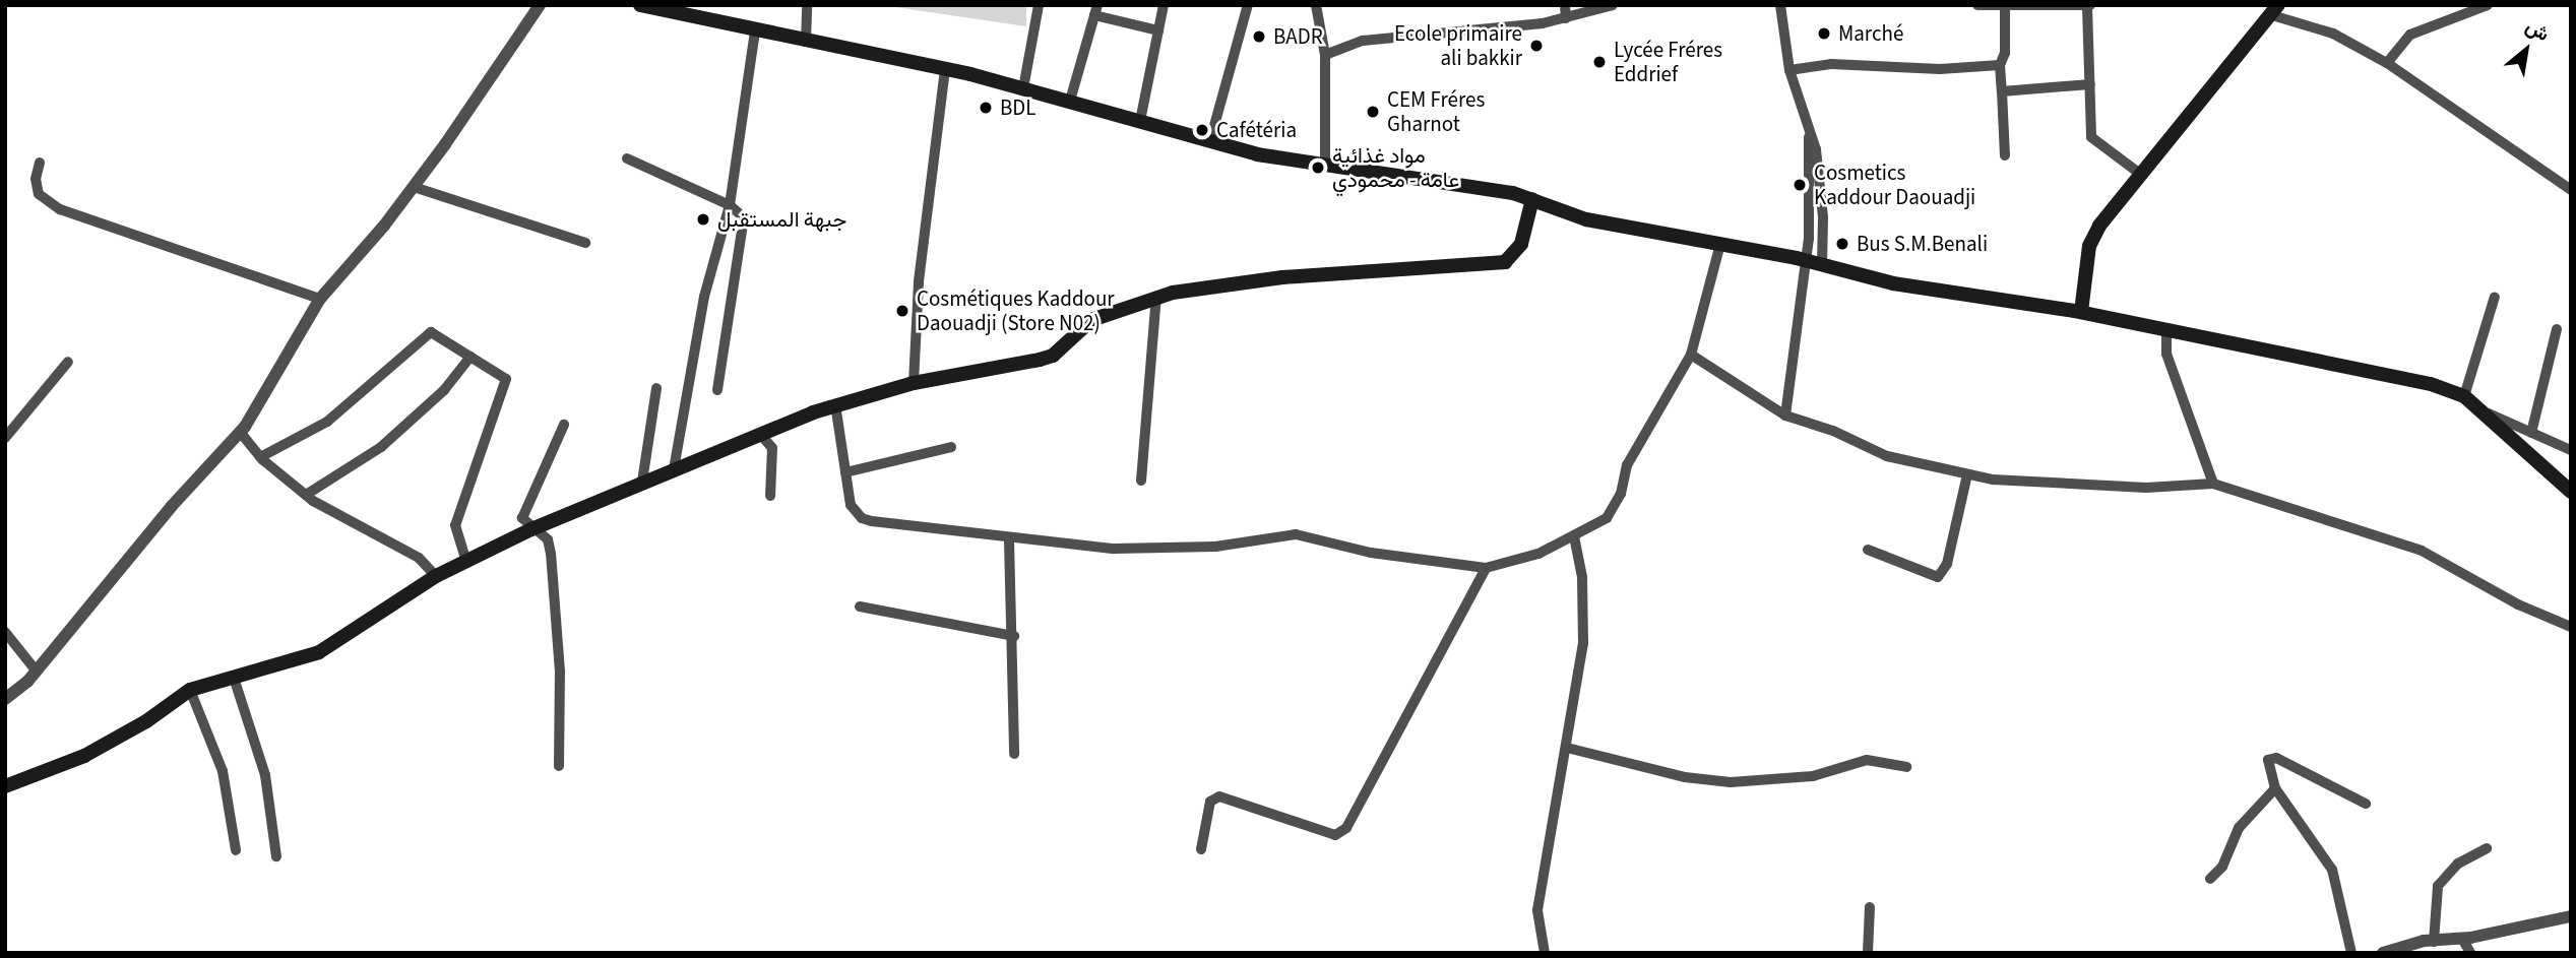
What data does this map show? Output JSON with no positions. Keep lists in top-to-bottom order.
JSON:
{
  "places": [
    "Marché",
    "BADR",
    "Ecole primaire ali bakkir",
    "Lycée Fréres Eddrief",
    "BDL",
    "CEM Fréres Gharnot",
    "Cafétéria",
    "مواد غذائية عامة - محمودي",
    "Cosmetics Kaddour Daouadji",
    "جبهة المستقبل",
    "Bus S.M.Benali",
    "Cosmétiques Kaddour Daouadji (Store N02)"
  ],
  "north": "top right"
}
